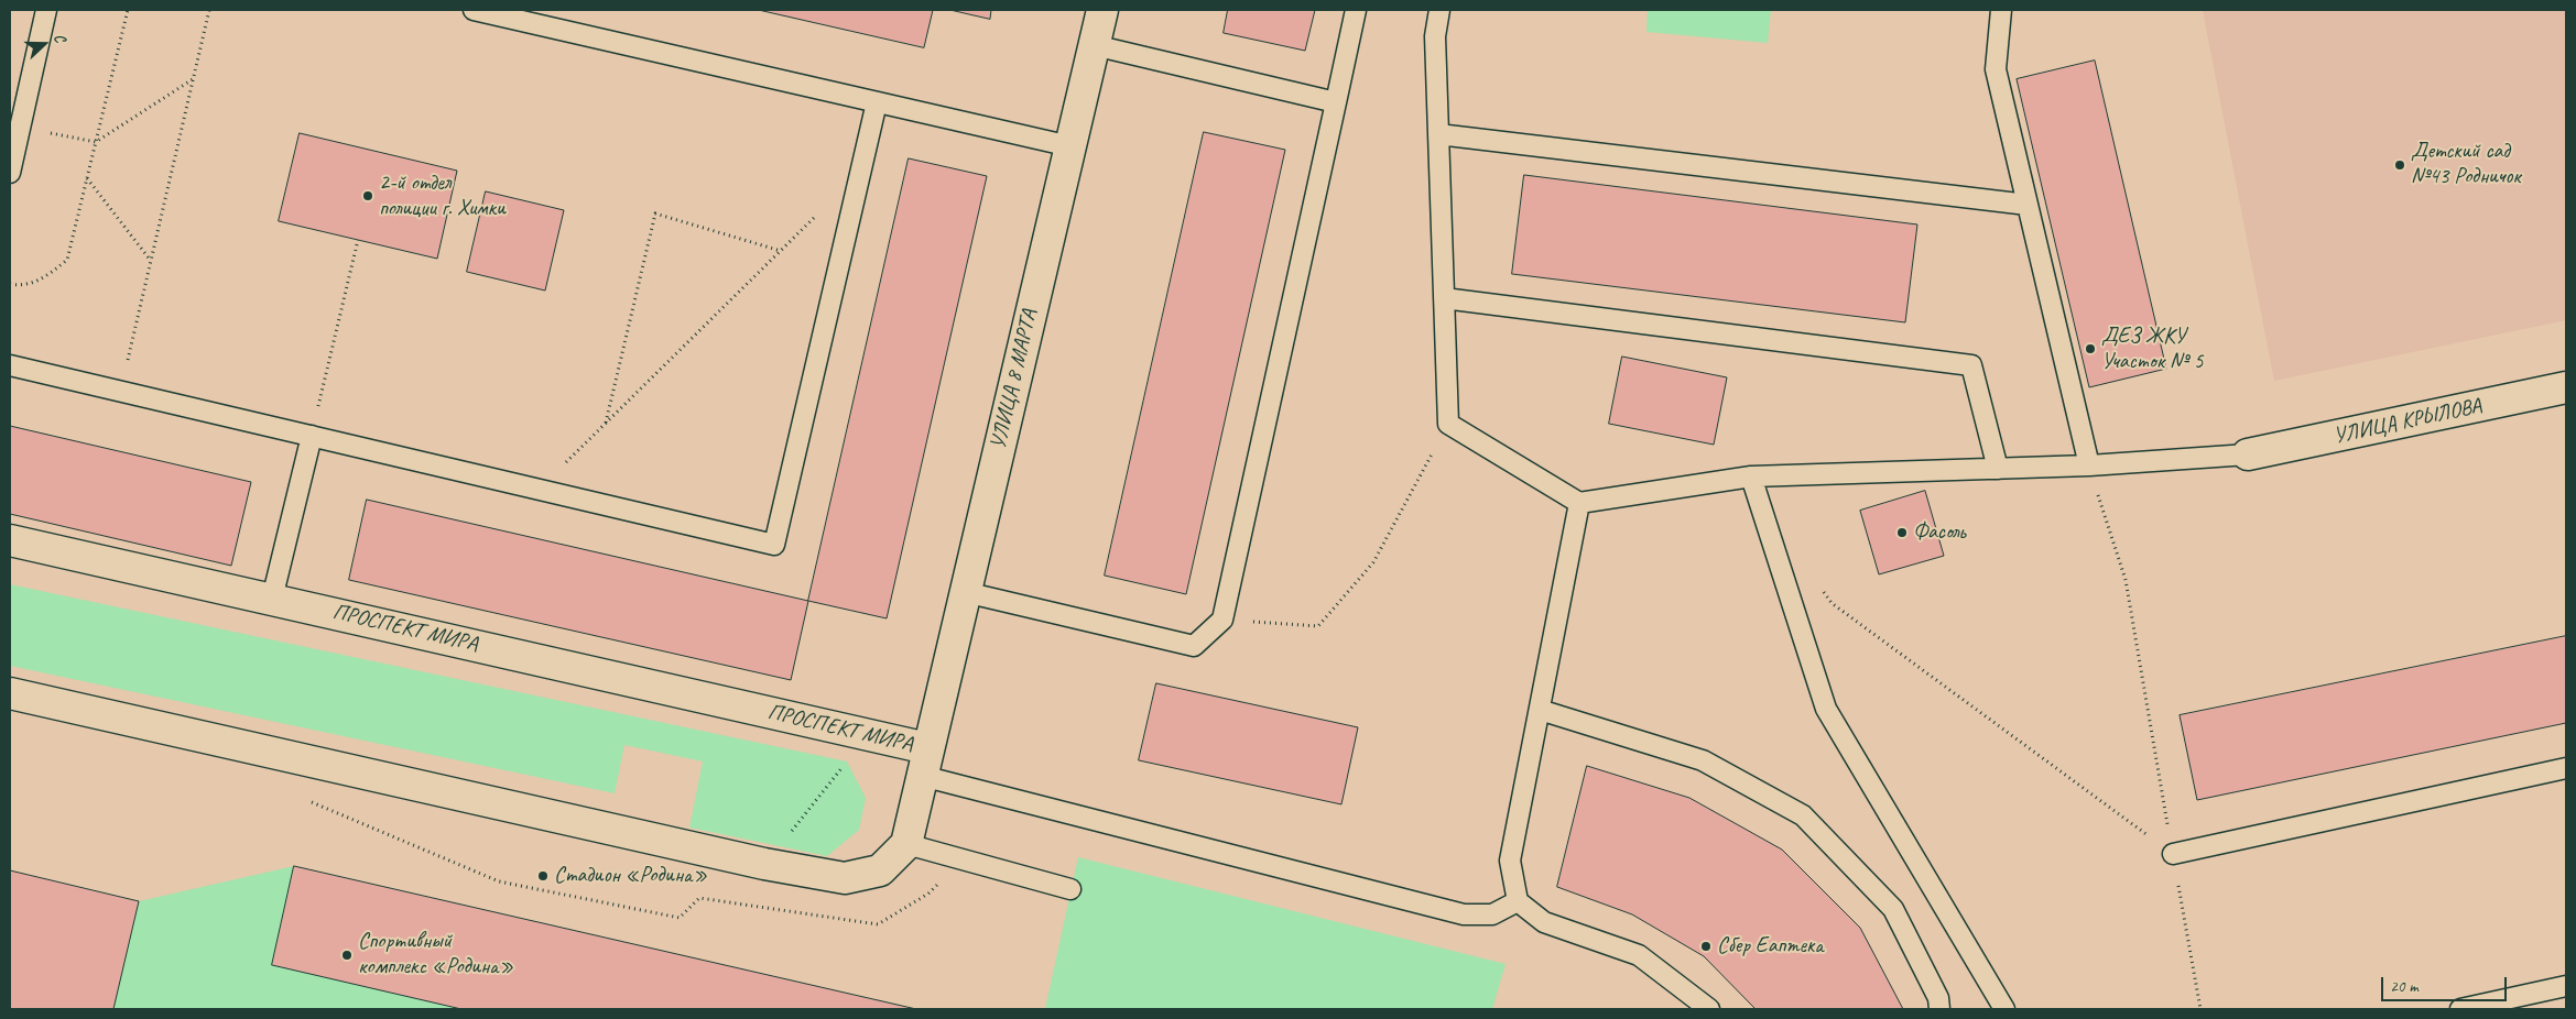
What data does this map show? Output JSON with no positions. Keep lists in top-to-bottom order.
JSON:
{
  "streets": {
    "street": ["УЛИЦА 8 МАРТА", "УЛИЦА КРЫЛОВА", "ПРОСПЕКТ МИРА"]
  },
  "crossings": [
    ["УЛИЦА 8 МАРТА", "ПРОСПЕКТ МИРА"]
  ],
  "places": [
    "Детский сад №43 Родничок",
    "2-й отдел полиции г. Химки",
    "ДЕЗ ЖКУ Участок № 5",
    "Фасоль",
    "Стадион «Родина»",
    "Сбер Еаптека",
    "Спортивный комплекс «Родина»"
  ],
  "scale_bar": "20 m",
  "north": "right"
}
